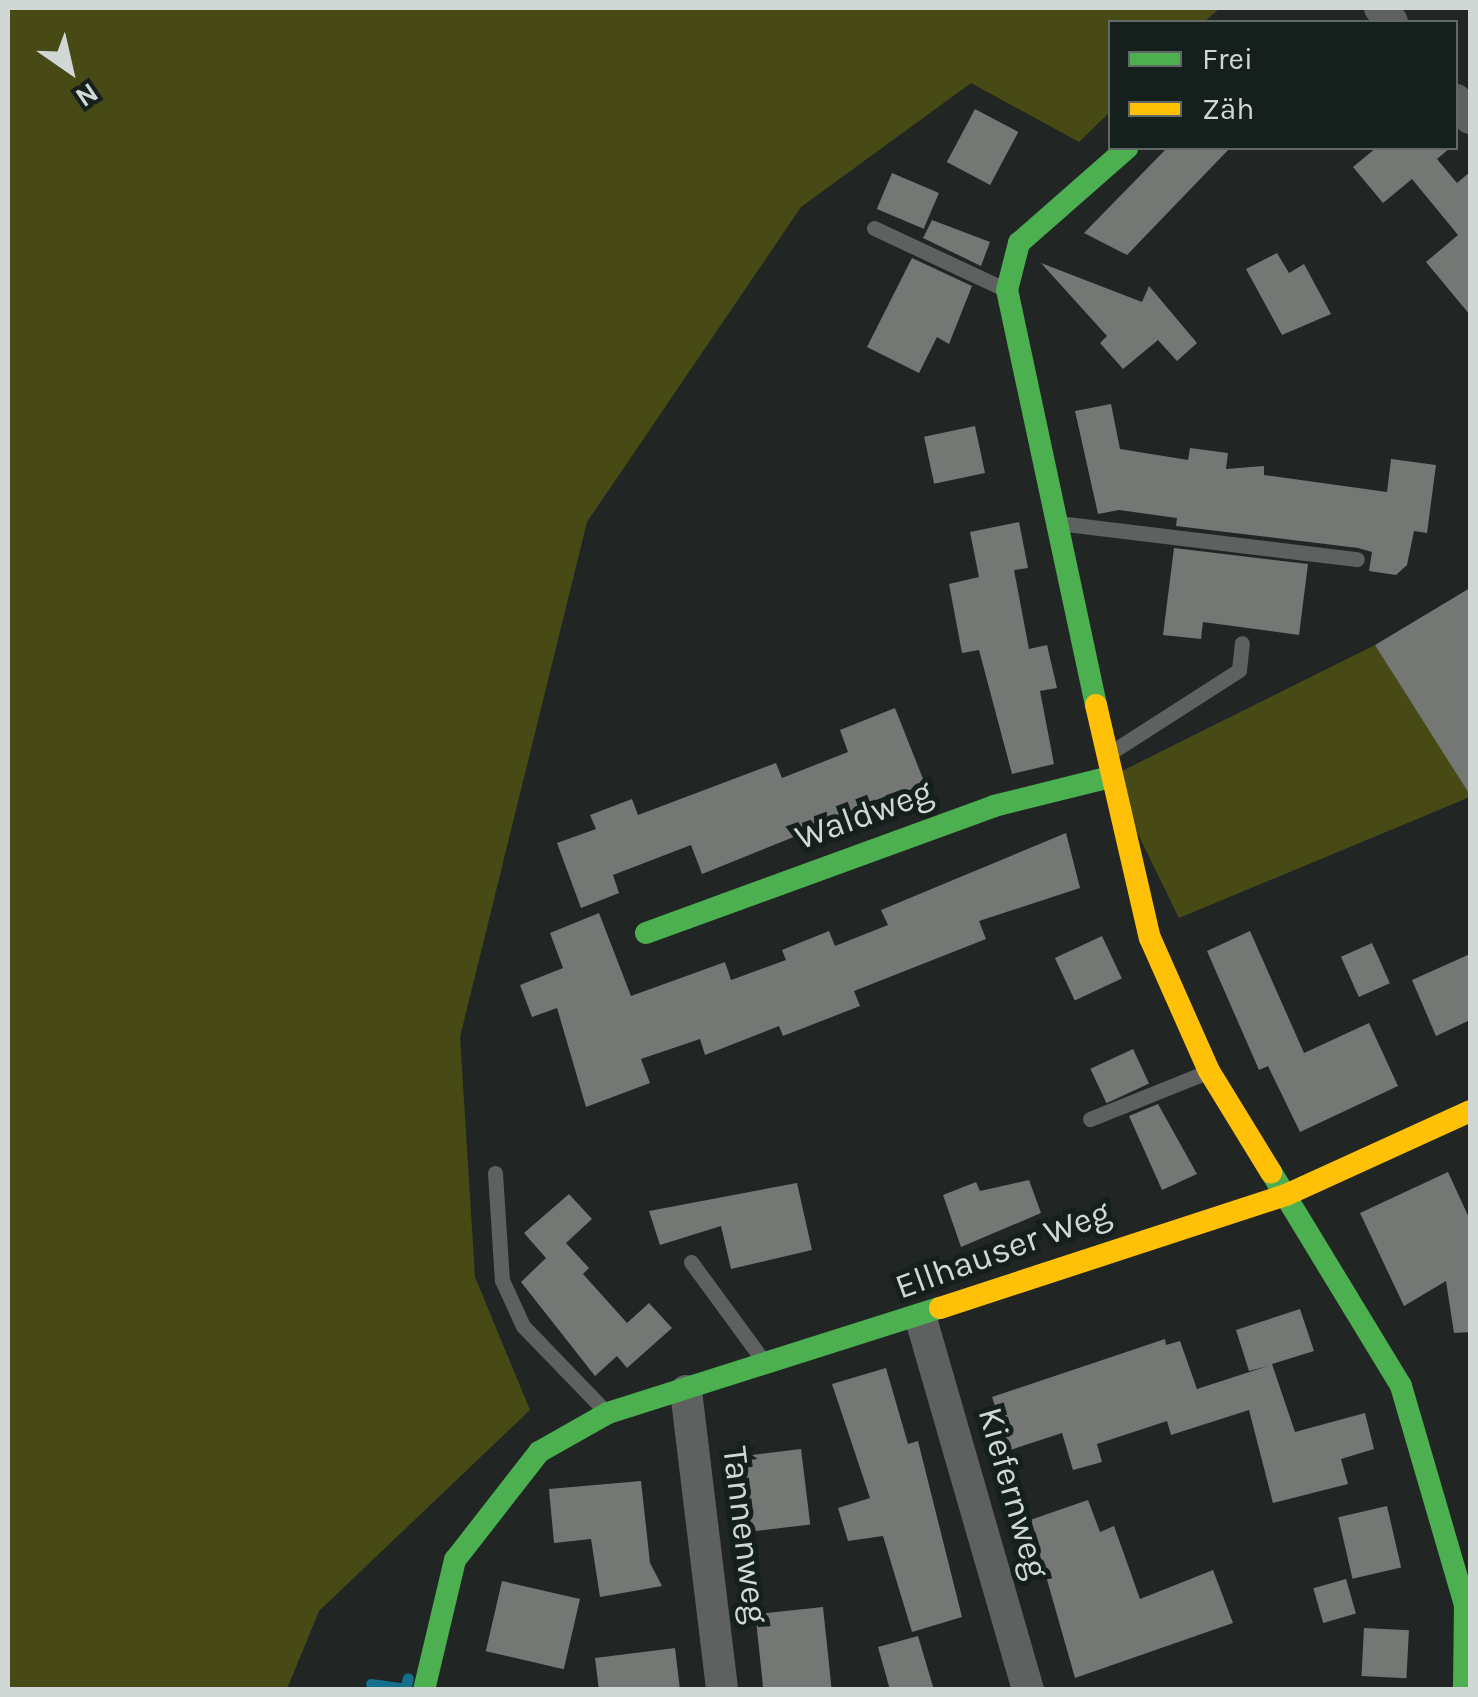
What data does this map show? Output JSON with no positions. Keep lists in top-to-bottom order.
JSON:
{
  "streets": {
    "street": [
      "Waldweg",
      "Ellhauser Weg",
      "Kiefernweg",
      "Tannenweg"
    ]
  },
  "crossings": [
    ["Ellhauser Weg", "Kiefernweg"],
    ["Ellhauser Weg", "Tannenweg"]
  ],
  "legend": ["Frei", "Zäh"],
  "north": "bottom right"
}
